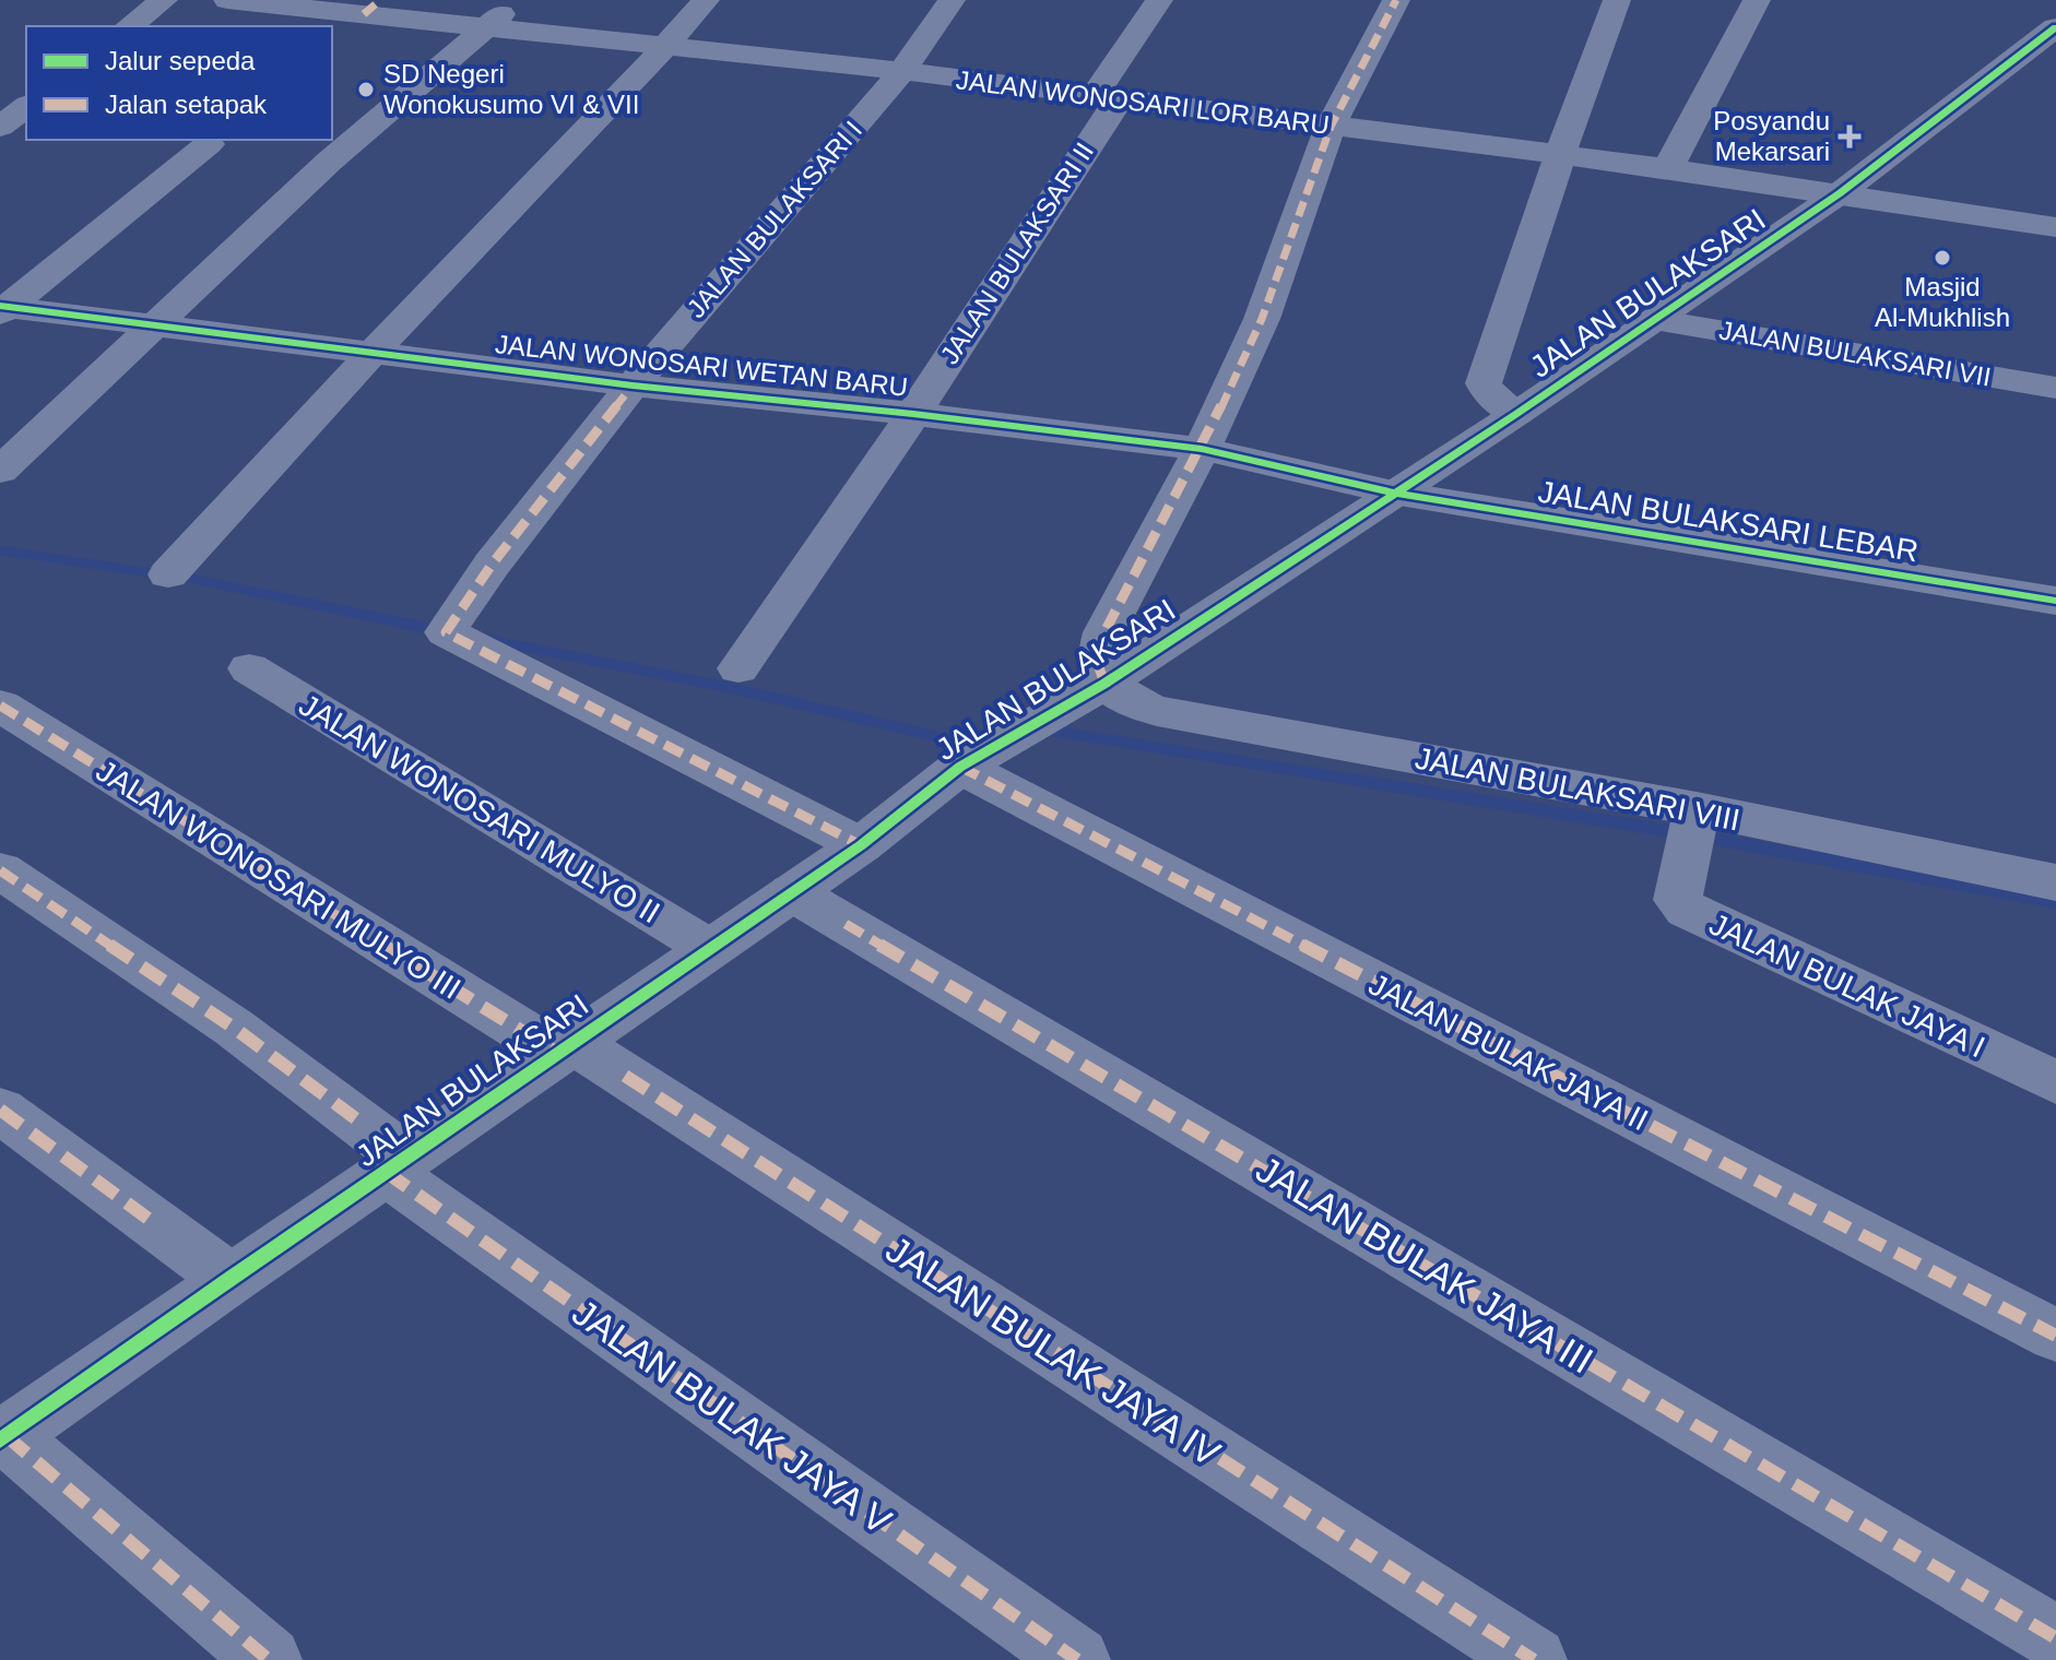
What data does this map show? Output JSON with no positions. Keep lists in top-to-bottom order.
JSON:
{
  "streets": {
    "street": [
      "JALAN WONOSARI LOR BARU",
      "JALAN BULAKSARI I",
      "JALAN BULAKSARI II",
      "JALAN BULAKSARI",
      "JALAN BULAKSARI VII",
      "JALAN WONOSARI WETAN BARU",
      "JALAN BULAKSARI LEBAR",
      "JALAN BULAKSARI VIII",
      "JALAN WONOSARI MULYO II",
      "JALAN WONOSARI MULYO III",
      "JALAN BULAK JAYA I",
      "JALAN BULAK JAYA II",
      "JALAN BULAK JAYA III",
      "JALAN BULAK JAYA IV",
      "JALAN BULAK JAYA V"
    ]
  },
  "crossings": [
    ["JALAN WONOSARI LOR BARU", "JALAN BULAKSARI I"],
    ["JALAN WONOSARI LOR BARU", "JALAN BULAKSARI II"],
    ["JALAN WONOSARI LOR BARU", "JALAN BULAKSARI"],
    ["JALAN BULAKSARI I", "JALAN BULAKSARI"],
    ["JALAN BULAKSARI I", "JALAN WONOSARI WETAN BARU"],
    ["JALAN BULAKSARI II", "JALAN WONOSARI WETAN BARU"],
    ["JALAN BULAKSARI", "JALAN BULAKSARI VII"],
    ["JALAN BULAKSARI", "JALAN WONOSARI WETAN BARU"],
    ["JALAN BULAKSARI", "JALAN BULAKSARI LEBAR"],
    ["JALAN BULAKSARI", "JALAN BULAKSARI VIII"],
    ["JALAN BULAKSARI", "JALAN WONOSARI MULYO II"],
    ["JALAN BULAKSARI", "JALAN WONOSARI MULYO III"],
    ["JALAN BULAKSARI", "JALAN BULAK JAYA II"],
    ["JALAN BULAKSARI", "JALAN BULAK JAYA III"],
    ["JALAN BULAKSARI", "JALAN BULAK JAYA IV"],
    ["JALAN BULAKSARI", "JALAN BULAK JAYA V"],
    ["JALAN WONOSARI WETAN BARU", "JALAN BULAKSARI LEBAR"],
    ["JALAN BULAKSARI VIII", "JALAN BULAK JAYA I"],
    ["JALAN WONOSARI MULYO III", "JALAN BULAK JAYA IV"]
  ],
  "places": {
    "other": ["SD Negeri Wonokusumo VI & VII", "Masjid Al-Mukhlish"],
    "health": ["Posyandu Mekarsari"]
  },
  "legend": ["Jalur sepeda", "Jalan setapak"]
}
